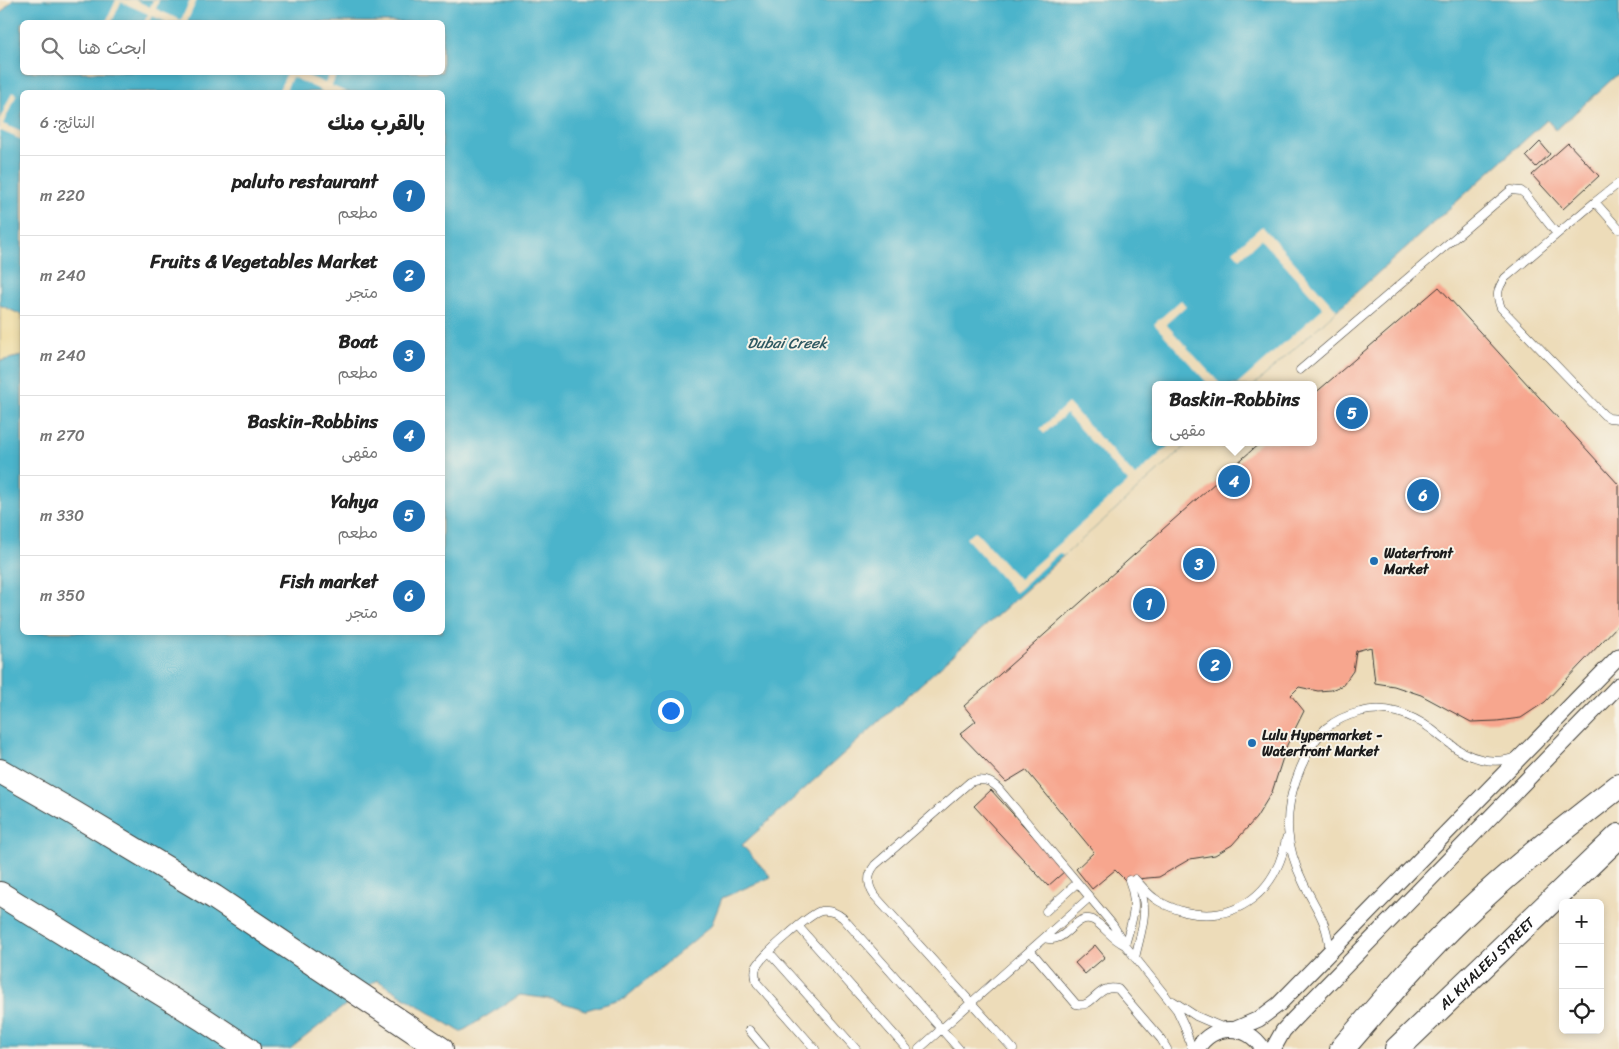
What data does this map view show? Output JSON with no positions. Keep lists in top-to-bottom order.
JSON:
{
  "streets": {
    "main road": ["AL KHALEEJ STREET"]
  },
  "water": ["Dubai Creek"],
  "places": ["Waterfront Market", "Lulu Hypermarket - Waterfront Market"],
  "page": {
    "search": "ابحث هنا",
    "heading": ["بالقرب منك", "النتائج: 6"],
    "list": [
      {
        "mark": "1",
        "name": "paluto restaurant",
        "note": "مطعم",
        "value": "220 m"
      },
      {
        "mark": "2",
        "name": "Fruits & Vegetables Market",
        "note": "متجر",
        "value": "240 m"
      },
      {
        "mark": "3",
        "name": "Boat",
        "note": "مطعم",
        "value": "240 m"
      },
      {
        "mark": "4",
        "name": "Baskin-Robbins",
        "note": "مقهى",
        "value": "270 m"
      },
      {
        "mark": "5",
        "name": "Yahya",
        "note": "مطعم",
        "value": "330 m"
      },
      {
        "mark": "6",
        "name": "Fish market",
        "note": "متجر",
        "value": "350 m"
      }
    ],
    "popup": ["Baskin-Robbins", "مقهى"],
    "pins": [
      "5",
      "4",
      "6",
      "3",
      "1",
      "2"
    ],
    "map_buttons": ["+", "−"]
  }
}
